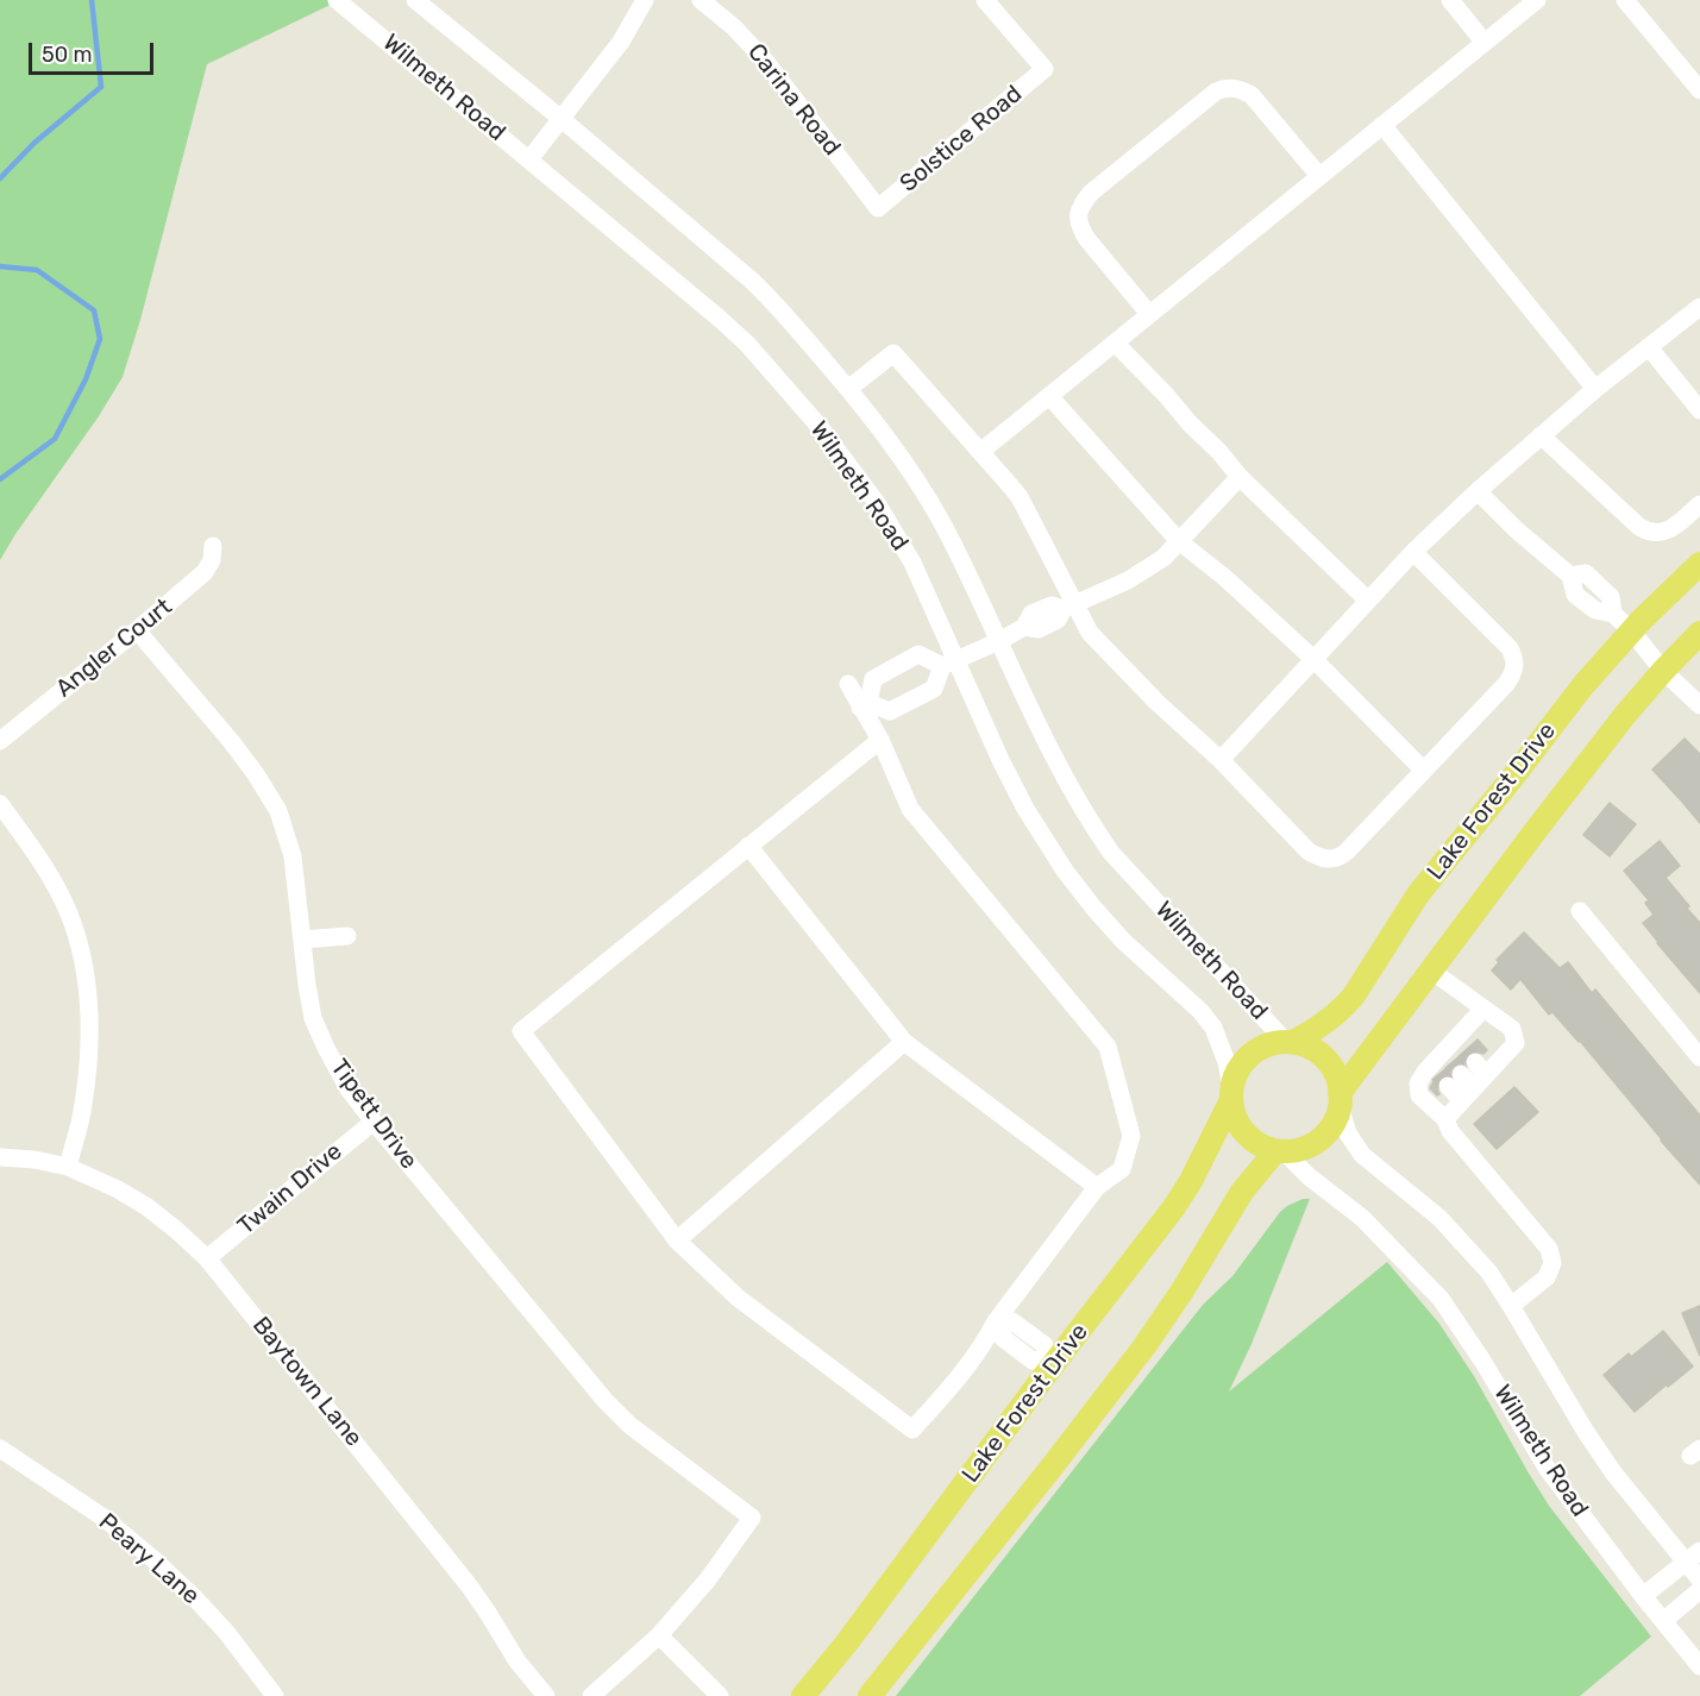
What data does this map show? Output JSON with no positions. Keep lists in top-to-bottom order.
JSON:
{
  "streets": {
    "main road": ["Lake Forest Drive"],
    "street": [
      "Wilmeth Road",
      "Carina Road",
      "Solstice Road",
      "Angler Court",
      "Tipett Drive",
      "Twain Drive",
      "Baytown Lane",
      "Peary Lane"
    ]
  },
  "crossings": [
    ["Wilmeth Road", "Lake Forest Drive"],
    ["Carina Road", "Solstice Road"],
    ["Angler Court", "Tipett Drive"],
    ["Tipett Drive", "Twain Drive"],
    ["Twain Drive", "Baytown Lane"]
  ],
  "scale_bar": "50 m"
}
